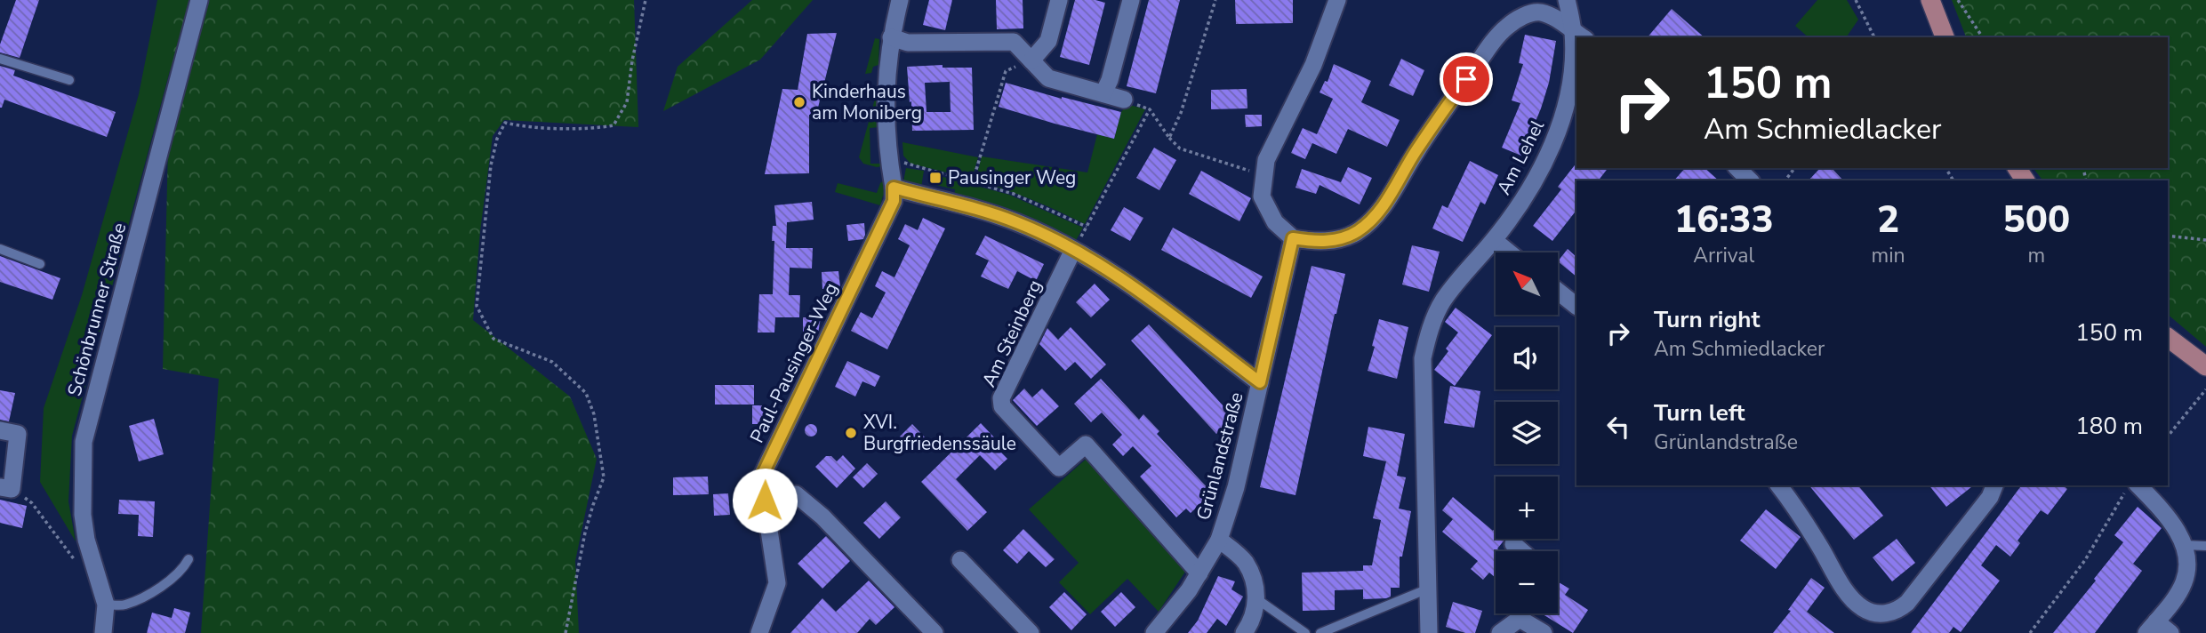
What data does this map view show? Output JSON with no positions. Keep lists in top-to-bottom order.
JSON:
{
  "streets": {
    "street": [
      "Am Lehel",
      "Schönbrunner Straße",
      "Am Steinberg",
      "Paul-Pausinger-Weg",
      "Grünlandstraße"
    ]
  },
  "crossings": [
    ["Am Steinberg", "Grünlandstraße"]
  ],
  "places": {
    "other": ["Kinderhaus am Moniberg", "XVI. Burgfriedenssäule"],
    "transit": ["Pausinger Weg"]
  },
  "north": "top left",
  "page": {
    "turn": ["150 m", "Am Schmiedlacker"],
    "eta": [
      "16:33",
      "Arrival",
      "2",
      "min",
      "500",
      "m"
    ],
    "map_buttons": ["+", "−"],
    "list": [
      {
        "name": "Turn right",
        "note": "Am Schmiedlacker",
        "value": "150 m"
      },
      {
        "name": "Turn left",
        "note": "Grünlandstraße",
        "value": "180 m"
      }
    ]
  }
}
